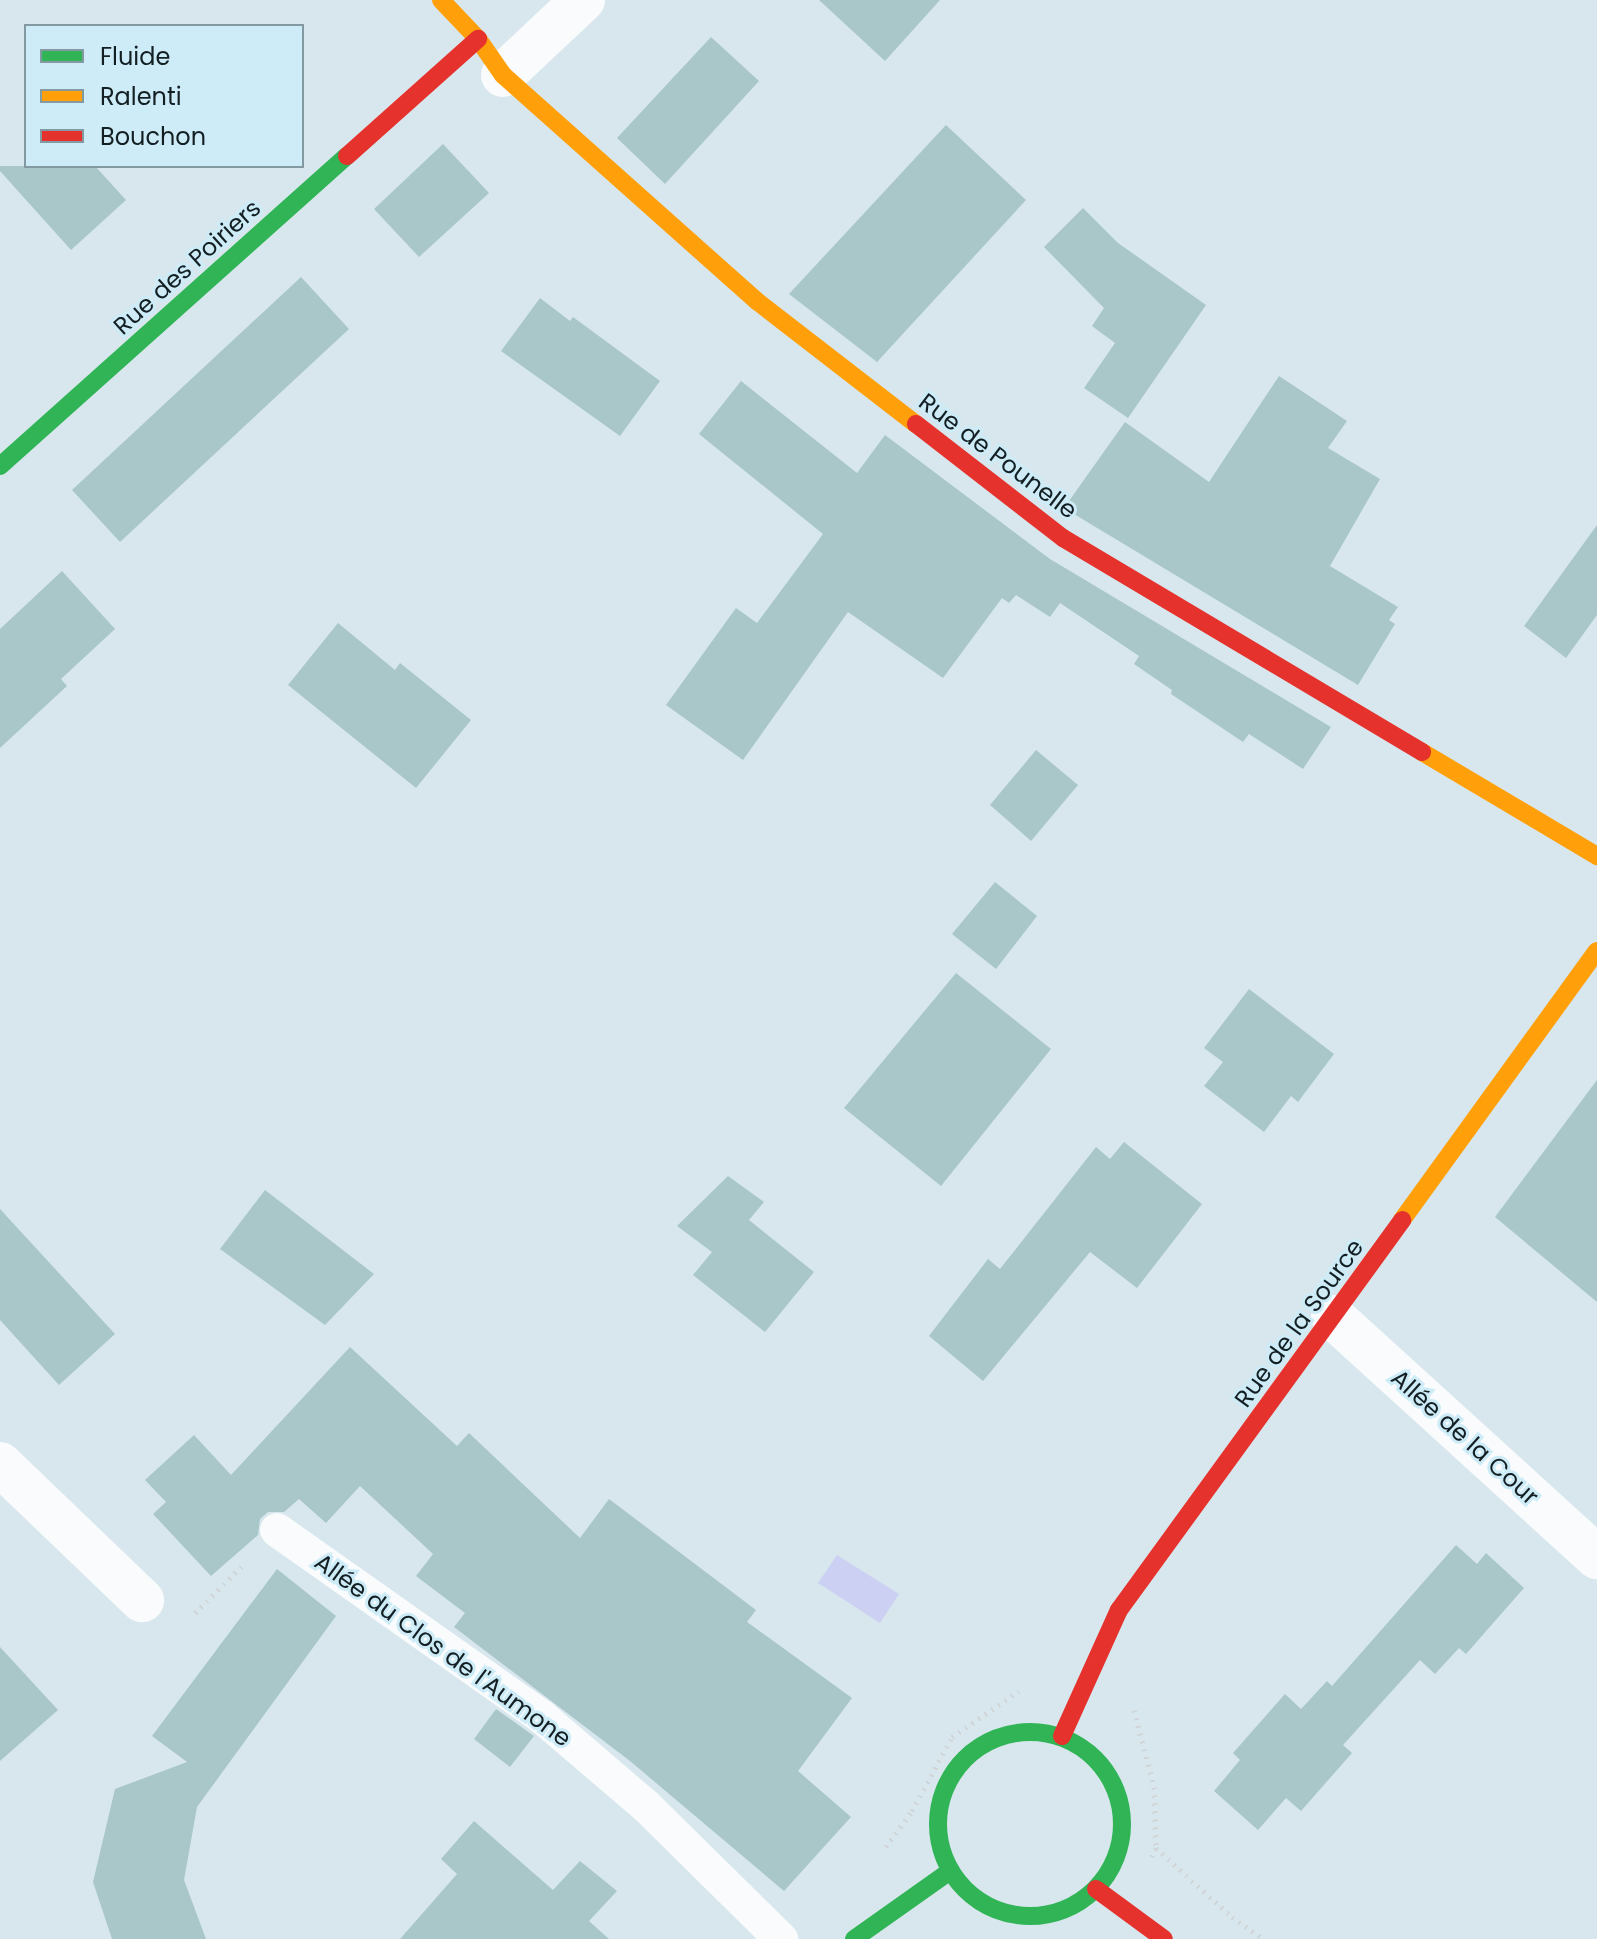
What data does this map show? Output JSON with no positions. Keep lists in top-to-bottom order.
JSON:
{
  "streets": {
    "street": [
      "Rue des Poiriers",
      "Rue de Pounelle",
      "Rue de la Source",
      "Allée de la Cour"
    ],
    "lane": ["Allée du Clos de l'Aumone"]
  },
  "crossings": [
    ["Rue des Poiriers", "Rue de Pounelle"],
    ["Rue de la Source", "Allée de la Cour"]
  ],
  "legend": ["Fluide", "Ralenti", "Bouchon"]
}
